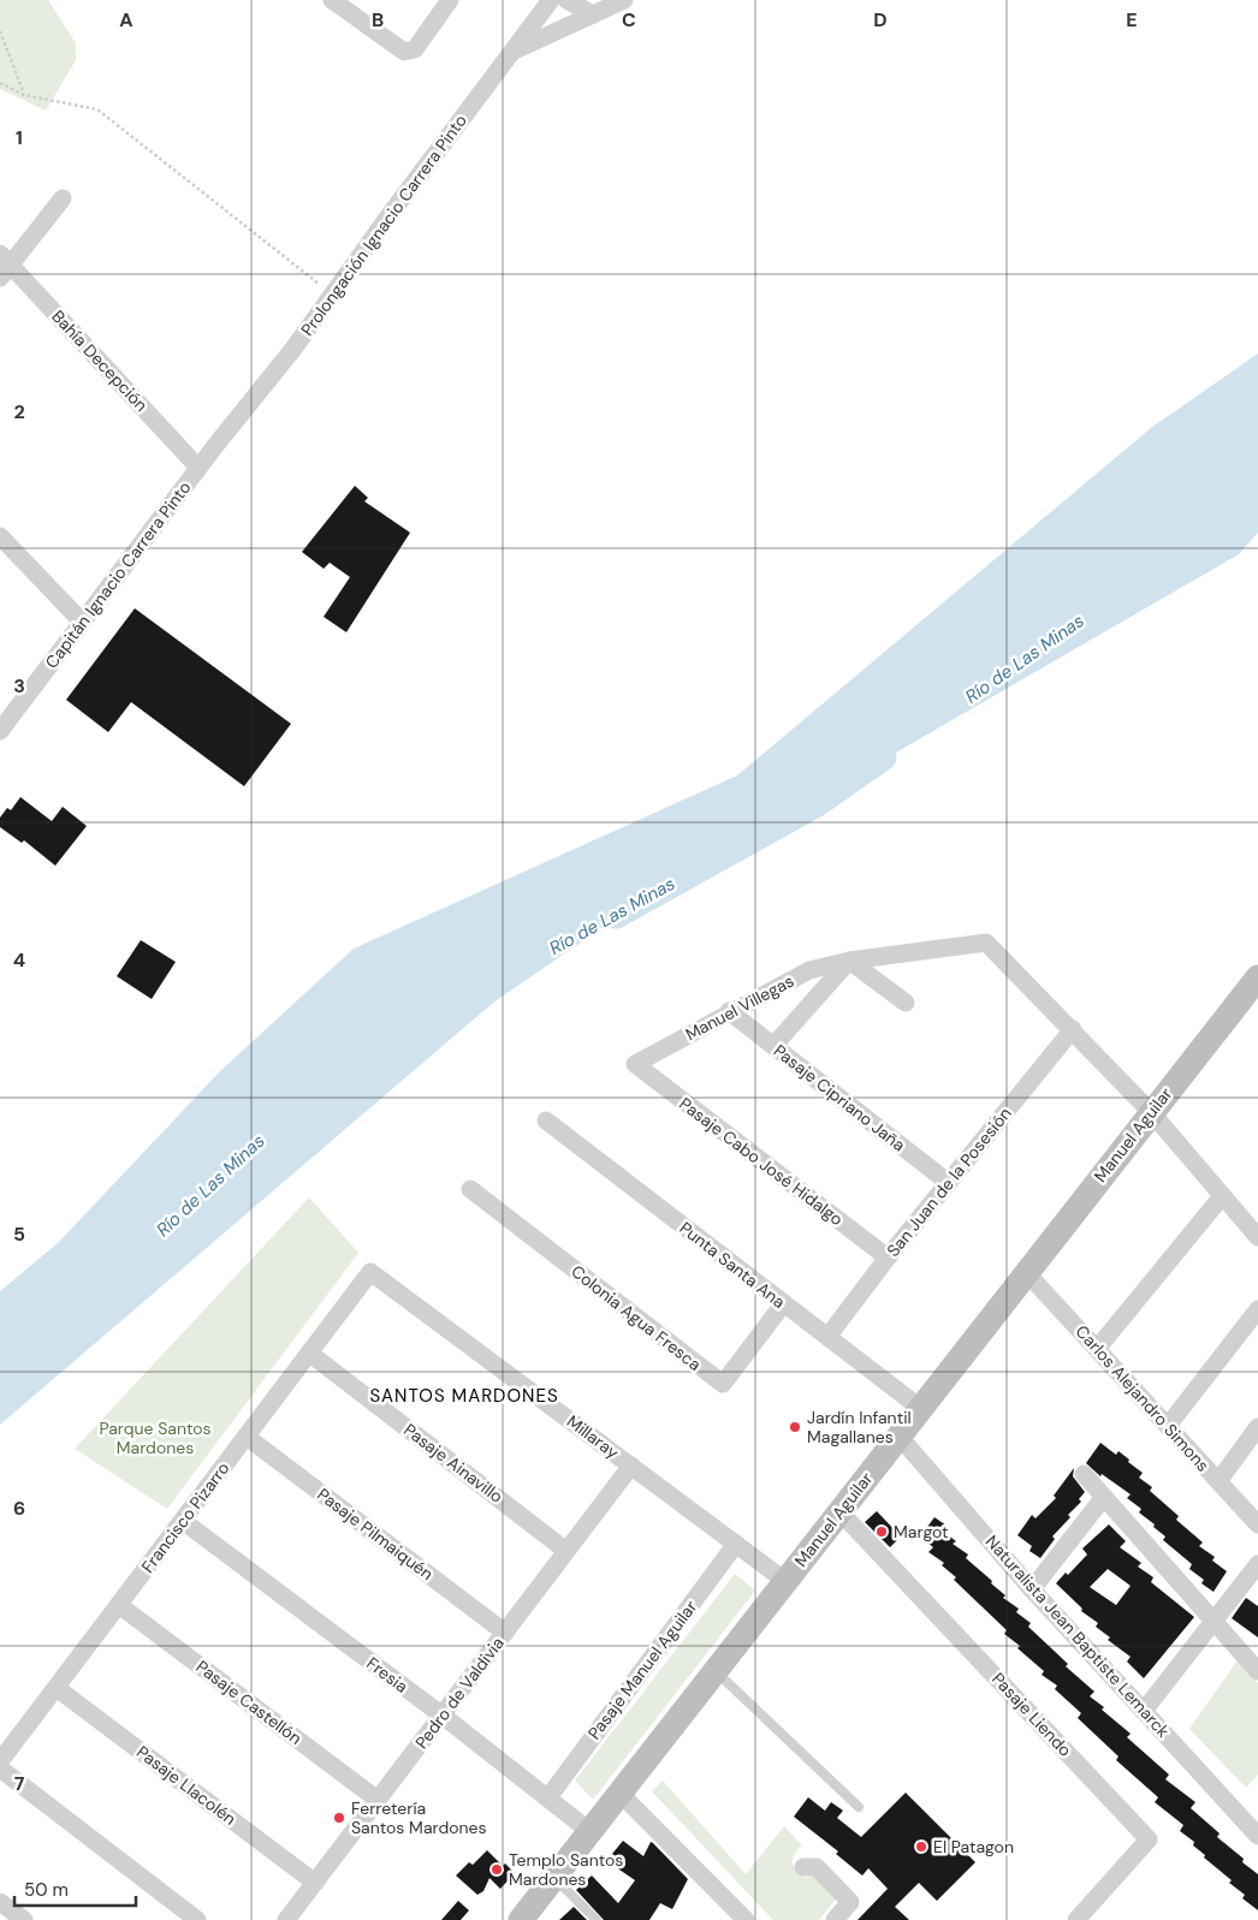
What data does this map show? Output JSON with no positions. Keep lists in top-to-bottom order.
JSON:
{
  "streets": {
    "street": [
      "Prolongación Ignacio Carrera Pinto",
      "Bahía Decepción",
      "Capitán Ignacio Carrera Pinto",
      "Manuel Villegas",
      "Pasaje Cipriano Jaña",
      "Manuel Aguilar",
      "Pasaje Cabo José Hidalgo",
      "San Juan de la Posesión",
      "Punta Santa Ana",
      "Colonia Agua Fresca",
      "Carlos Alejandro Simons",
      "Millaray",
      "Pasaje Ainavillo",
      "Francisco Pizarro",
      "Pasaje Pilmaiquén",
      "Naturalista Jean Baptiste Lemarck",
      "Pasaje Manuel Aguilar",
      "Fresia",
      "Pedro de Valdivia",
      "Pasaje Castellón",
      "Pasaje Liendo",
      "Pasaje Llacolén"
    ]
  },
  "crossings": [
    ["Prolongación Ignacio Carrera Pinto", "Capitán Ignacio Carrera Pinto"],
    ["Bahía Decepción", "Capitán Ignacio Carrera Pinto"],
    ["Manuel Villegas", "Pasaje Cipriano Jaña"],
    ["Manuel Villegas", "Pasaje Cabo José Hidalgo"],
    ["Manuel Villegas", "San Juan de la Posesión"],
    ["Pasaje Cipriano Jaña", "San Juan de la Posesión"],
    ["Manuel Aguilar", "Punta Santa Ana"],
    ["Manuel Aguilar", "Carlos Alejandro Simons"],
    ["Manuel Aguilar", "Millaray"],
    ["Manuel Aguilar", "Naturalista Jean Baptiste Lemarck"],
    ["Manuel Aguilar", "Fresia"],
    ["Manuel Aguilar", "Pasaje Liendo"],
    ["Pasaje Cabo José Hidalgo", "San Juan de la Posesión"],
    ["San Juan de la Posesión", "Punta Santa Ana"],
    ["Punta Santa Ana", "Colonia Agua Fresca"],
    ["Millaray", "Francisco Pizarro"],
    ["Millaray", "Pasaje Manuel Aguilar"],
    ["Millaray", "Pedro de Valdivia"],
    ["Pasaje Ainavillo", "Francisco Pizarro"],
    ["Pasaje Ainavillo", "Pedro de Valdivia"],
    ["Francisco Pizarro", "Pasaje Pilmaiquén"],
    ["Francisco Pizarro", "Fresia"],
    ["Francisco Pizarro", "Pasaje Castellón"],
    ["Francisco Pizarro", "Pasaje Llacolén"],
    ["Pasaje Pilmaiquén", "Pedro de Valdivia"],
    ["Pasaje Manuel Aguilar", "Fresia"],
    ["Fresia", "Pedro de Valdivia"],
    ["Pedro de Valdivia", "Pasaje Castellón"],
    ["Pedro de Valdivia", "Pasaje Llacolén"]
  ],
  "districts": ["SANTOS MARDONES"],
  "water": ["Río de Las Minas"],
  "parks": ["Parque Santos Mardones"],
  "places": [
    "Jardín Infantil Magallanes",
    "Margot",
    "Ferretería Santos Mardones",
    "El Patagon",
    "Templo Santos Mardones"
  ],
  "scale_bar": "50 m",
  "grid": {
    "columns": [
      "A",
      "B",
      "C",
      "D",
      "E"
    ],
    "rows": [
      "1",
      "2",
      "3",
      "4",
      "5",
      "6",
      "7"
    ]
  }
}
